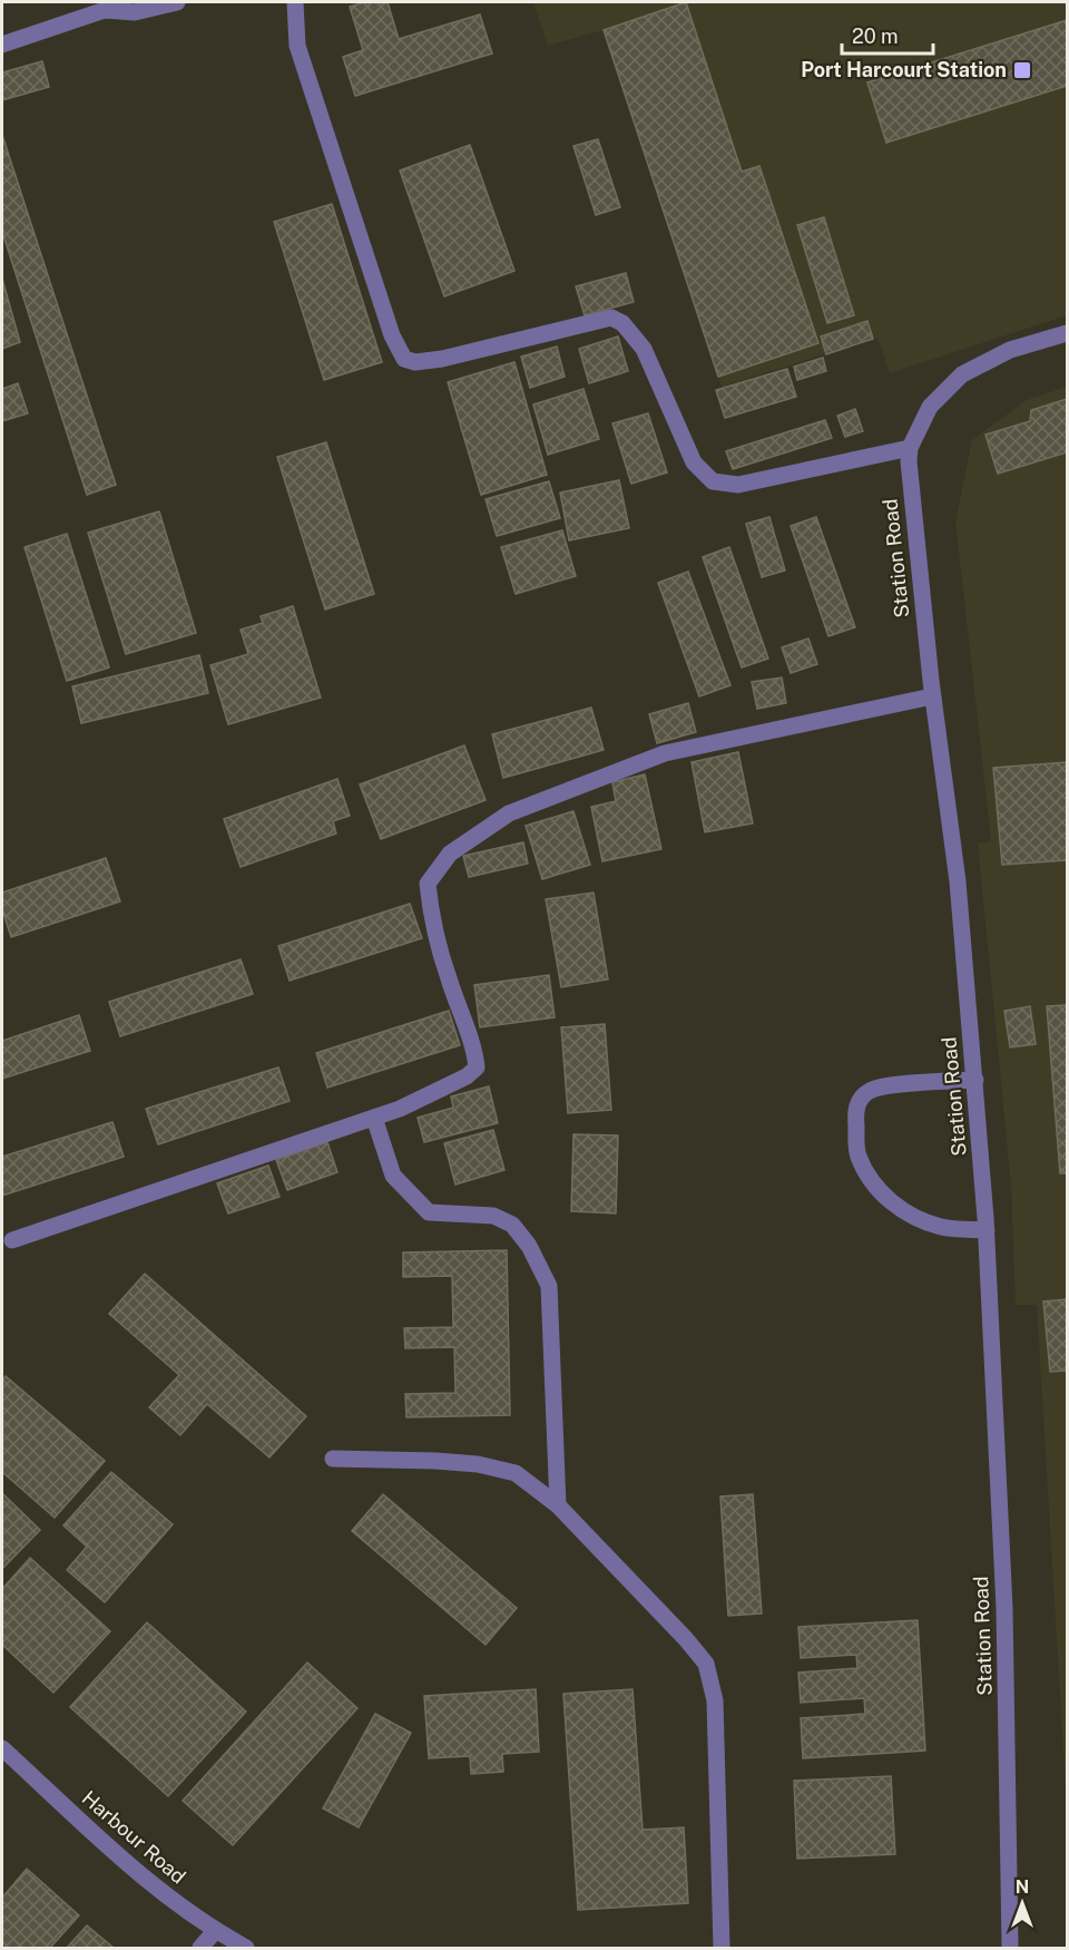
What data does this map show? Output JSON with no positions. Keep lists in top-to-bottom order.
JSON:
{
  "streets": {
    "street": ["Station Road", "Harbour Road"]
  },
  "places": {
    "transit": ["Port Harcourt Station"]
  },
  "scale_bar": "20 m",
  "north": "top"
}
